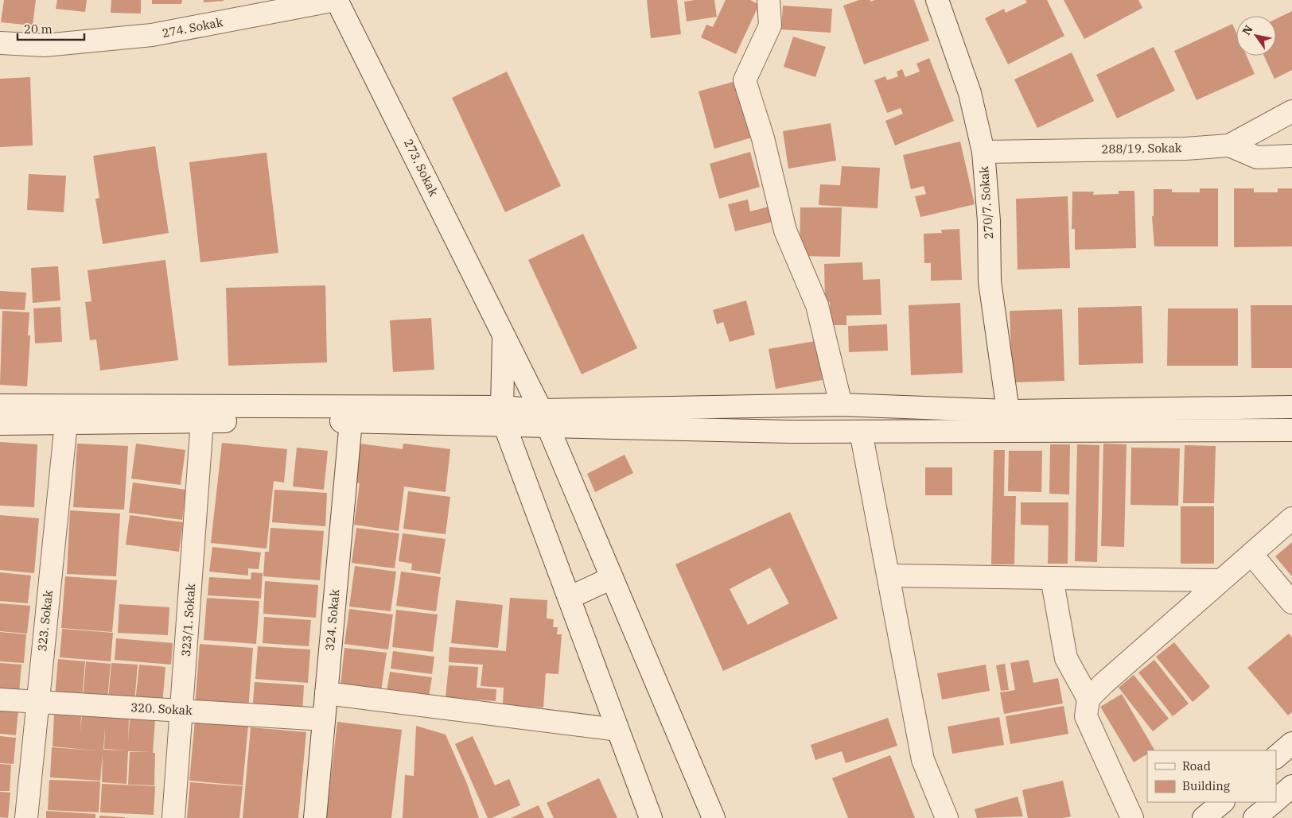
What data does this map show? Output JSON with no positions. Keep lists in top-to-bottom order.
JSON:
{
  "streets": {
    "street": [
      "274. Sokak",
      "288/19. Sokak",
      "273. Sokak",
      "270/7. Sokak",
      "323/1. Sokak",
      "324. Sokak",
      "323. Sokak",
      "320. Sokak"
    ]
  },
  "crossings": [
    ["274. Sokak", "273. Sokak"],
    ["288/19. Sokak", "270/7. Sokak"],
    ["323/1. Sokak", "320. Sokak"],
    ["324. Sokak", "320. Sokak"],
    ["323. Sokak", "320. Sokak"]
  ],
  "legend": ["Road", "Building"],
  "scale_bar": "20 m",
  "north": "top left"
}
